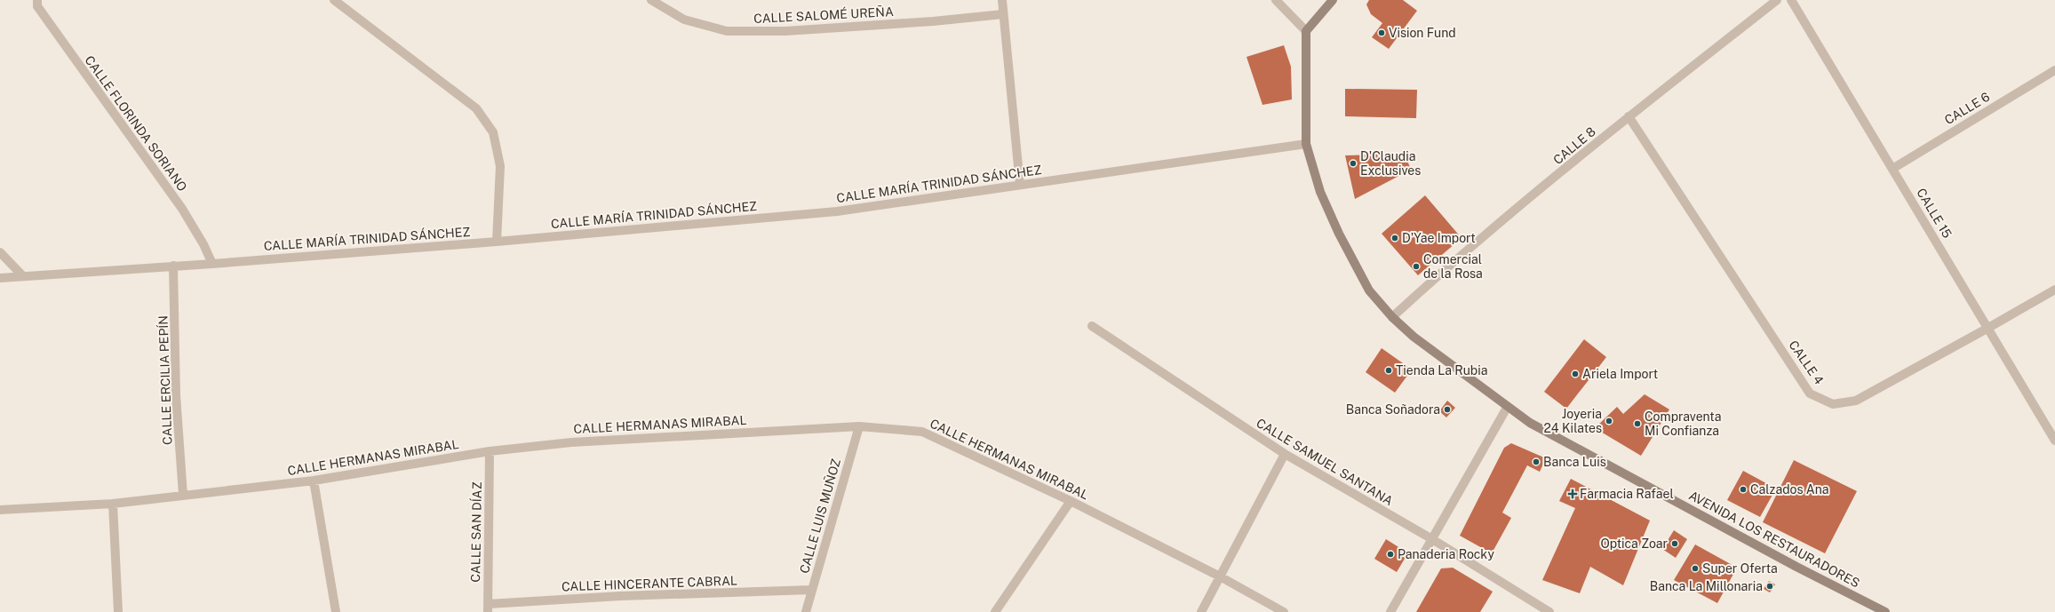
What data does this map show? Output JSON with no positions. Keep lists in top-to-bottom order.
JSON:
{
  "streets": {
    "street": [
      "CALLE SALOMÉ UREÑA",
      "CALLE 6",
      "CALLE FLORINDA SORIANO",
      "CALLE 8",
      "CALLE MARÍA TRINIDAD SÁNCHEZ",
      "CALLE 15",
      "CALLE 4",
      "CALLE ERCILIA PEPÍN",
      "CALLE HERMANAS MIRABAL",
      "CALLE SAMUEL SANTANA",
      "CALLE LUIS MUÑOZ",
      "CALLE SAN DÍAZ",
      "AVENIDA LOS RESTAURADORES",
      "CALLE HINCERANTE CABRAL"
    ]
  },
  "crossings": [
    ["CALLE 6", "CALLE 15"],
    ["CALLE FLORINDA SORIANO", "CALLE MARÍA TRINIDAD SÁNCHEZ"],
    ["CALLE 8", "CALLE 4"],
    ["CALLE 8", "AVENIDA LOS RESTAURADORES"],
    ["CALLE MARÍA TRINIDAD SÁNCHEZ", "CALLE ERCILIA PEPÍN"],
    ["CALLE MARÍA TRINIDAD SÁNCHEZ", "AVENIDA LOS RESTAURADORES"],
    ["CALLE 15", "CALLE 4"],
    ["CALLE ERCILIA PEPÍN", "CALLE HERMANAS MIRABAL"],
    ["CALLE HERMANAS MIRABAL", "CALLE LUIS MUÑOZ"],
    ["CALLE HERMANAS MIRABAL", "CALLE SAN DÍAZ"],
    ["CALLE LUIS MUÑOZ", "CALLE HINCERANTE CABRAL"],
    ["CALLE SAN DÍAZ", "CALLE HINCERANTE CABRAL"]
  ],
  "places": {
    "other": [
      "Vision Fund",
      "D'Claudia Exclusives",
      "D'Yae Import",
      "Comercial de la Rosa",
      "Tienda La Rubia",
      "Ariela Import",
      "Banca Soñadora",
      "Joyeria 24 Kilates",
      "Compraventa Mi Confianza",
      "Banca Luis",
      "Calzados Ana",
      "Optica Zoar",
      "Panaderia Rocky",
      "Super Oferta",
      "Banca La Millonaria"
    ],
    "health": ["Farmacia Rafael"]
  }
}
